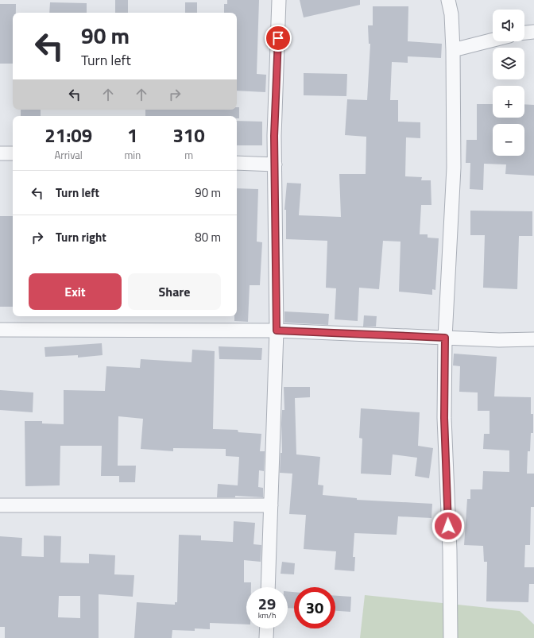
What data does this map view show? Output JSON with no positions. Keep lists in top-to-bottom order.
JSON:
{
  "page": {
    "map_buttons": ["+", "−"],
    "turn": ["90 m", "Turn left"],
    "eta": [
      "21:09",
      "Arrival",
      "1",
      "min",
      "310",
      "m"
    ],
    "list": [
      {
        "name": "Turn left",
        "value": "90 m"
      },
      {
        "name": "Turn right",
        "value": "80 m"
      }
    ],
    "buttons": ["Exit", "Share"],
    "speed": "29 km/h",
    "limit": "30"
  }
}
